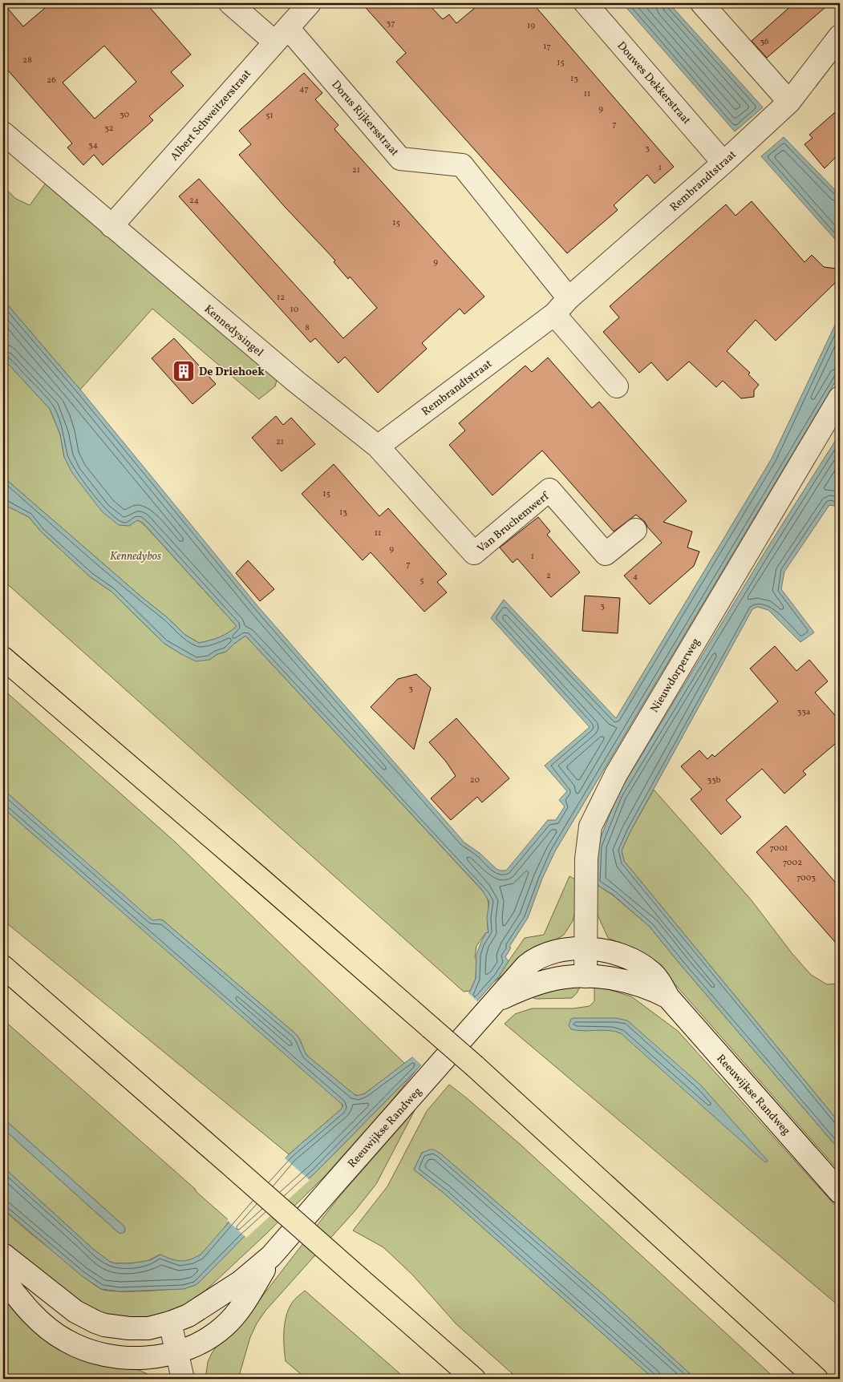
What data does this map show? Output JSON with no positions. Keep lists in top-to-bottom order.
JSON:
{
  "streets": {
    "street": [
      "Douwes Dekkerstraat",
      "Albert Schweitzerstraat",
      "Dorus Rijkersstraat",
      "Rembrandtstraat",
      "Kennedysingel",
      "Van Bruchemwerf",
      "Nieuwdorperweg",
      "Reeuwijkse Randweg"
    ]
  },
  "crossings": [
    ["Douwes Dekkerstraat", "Rembrandtstraat"],
    ["Albert Schweitzerstraat", "Dorus Rijkersstraat"],
    ["Albert Schweitzerstraat", "Kennedysingel"],
    ["Dorus Rijkersstraat", "Rembrandtstraat"],
    ["Rembrandtstraat", "Kennedysingel"],
    ["Kennedysingel", "Van Bruchemwerf"],
    ["Nieuwdorperweg", "Reeuwijkse Randweg"]
  ],
  "parks": ["Kennedybos"],
  "places": {
    "building": ["De Driehoek"]
  },
  "house_numbers": [
    "37",
    "19",
    "36",
    "17",
    "28",
    "15",
    "13",
    "26",
    "47",
    "11",
    "9",
    "30",
    "51",
    "7",
    "32",
    "34",
    "3",
    "1",
    "21",
    "24",
    "15",
    "9",
    "12",
    "10",
    "8",
    "21",
    "15",
    "13",
    "11",
    "9",
    "1",
    "7",
    "2",
    "4",
    "5",
    "3",
    "3",
    "33a",
    "20",
    "33b",
    "7001",
    "7002",
    "7003"
  ]
}
